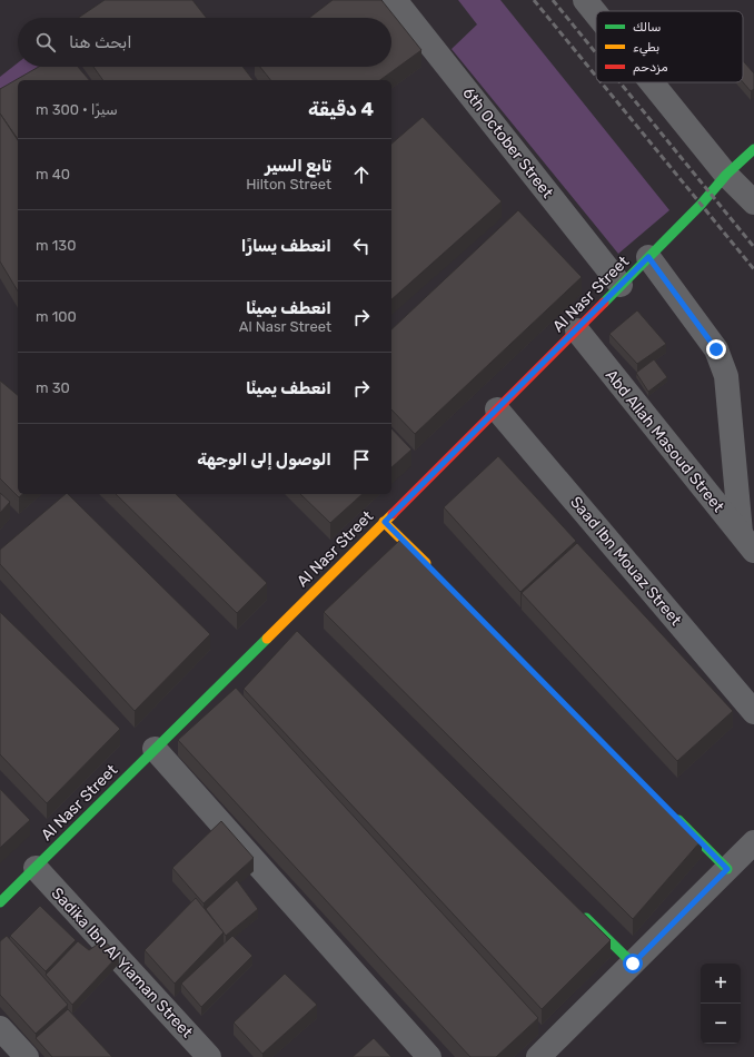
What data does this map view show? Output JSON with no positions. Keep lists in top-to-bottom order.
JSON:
{
  "streets": {
    "street": [
      "6th October Street",
      "Al Nasr Street",
      "Abd Allah Masoud Street",
      "Saad Ibn Mouaz Street",
      "Sadika Ibn Al Yiaman Street"
    ]
  },
  "crossings": [
    ["6th October Street", "Al Nasr Street"],
    ["Al Nasr Street", "Abd Allah Masoud Street"],
    ["Al Nasr Street", "Saad Ibn Mouaz Street"],
    ["Al Nasr Street", "Sadika Ibn Al Yiaman Street"]
  ],
  "legend": ["سالك", "بطيء", "مزدحم"],
  "page": {
    "search": "ابحث هنا",
    "heading": ["4 دقيقة", "سيرًا · 300 m"],
    "list": [
      ["تابع السير", "Hilton Street", "40 m"],
      ["انعطف يسارًا", "130 m"],
      ["انعطف يمينًا", "Al Nasr Street", "100 m"],
      ["انعطف يمينًا", "30 m"],
      "الوصول إلى الوجهة"
    ],
    "map_buttons": ["+", "−"]
  }
}
